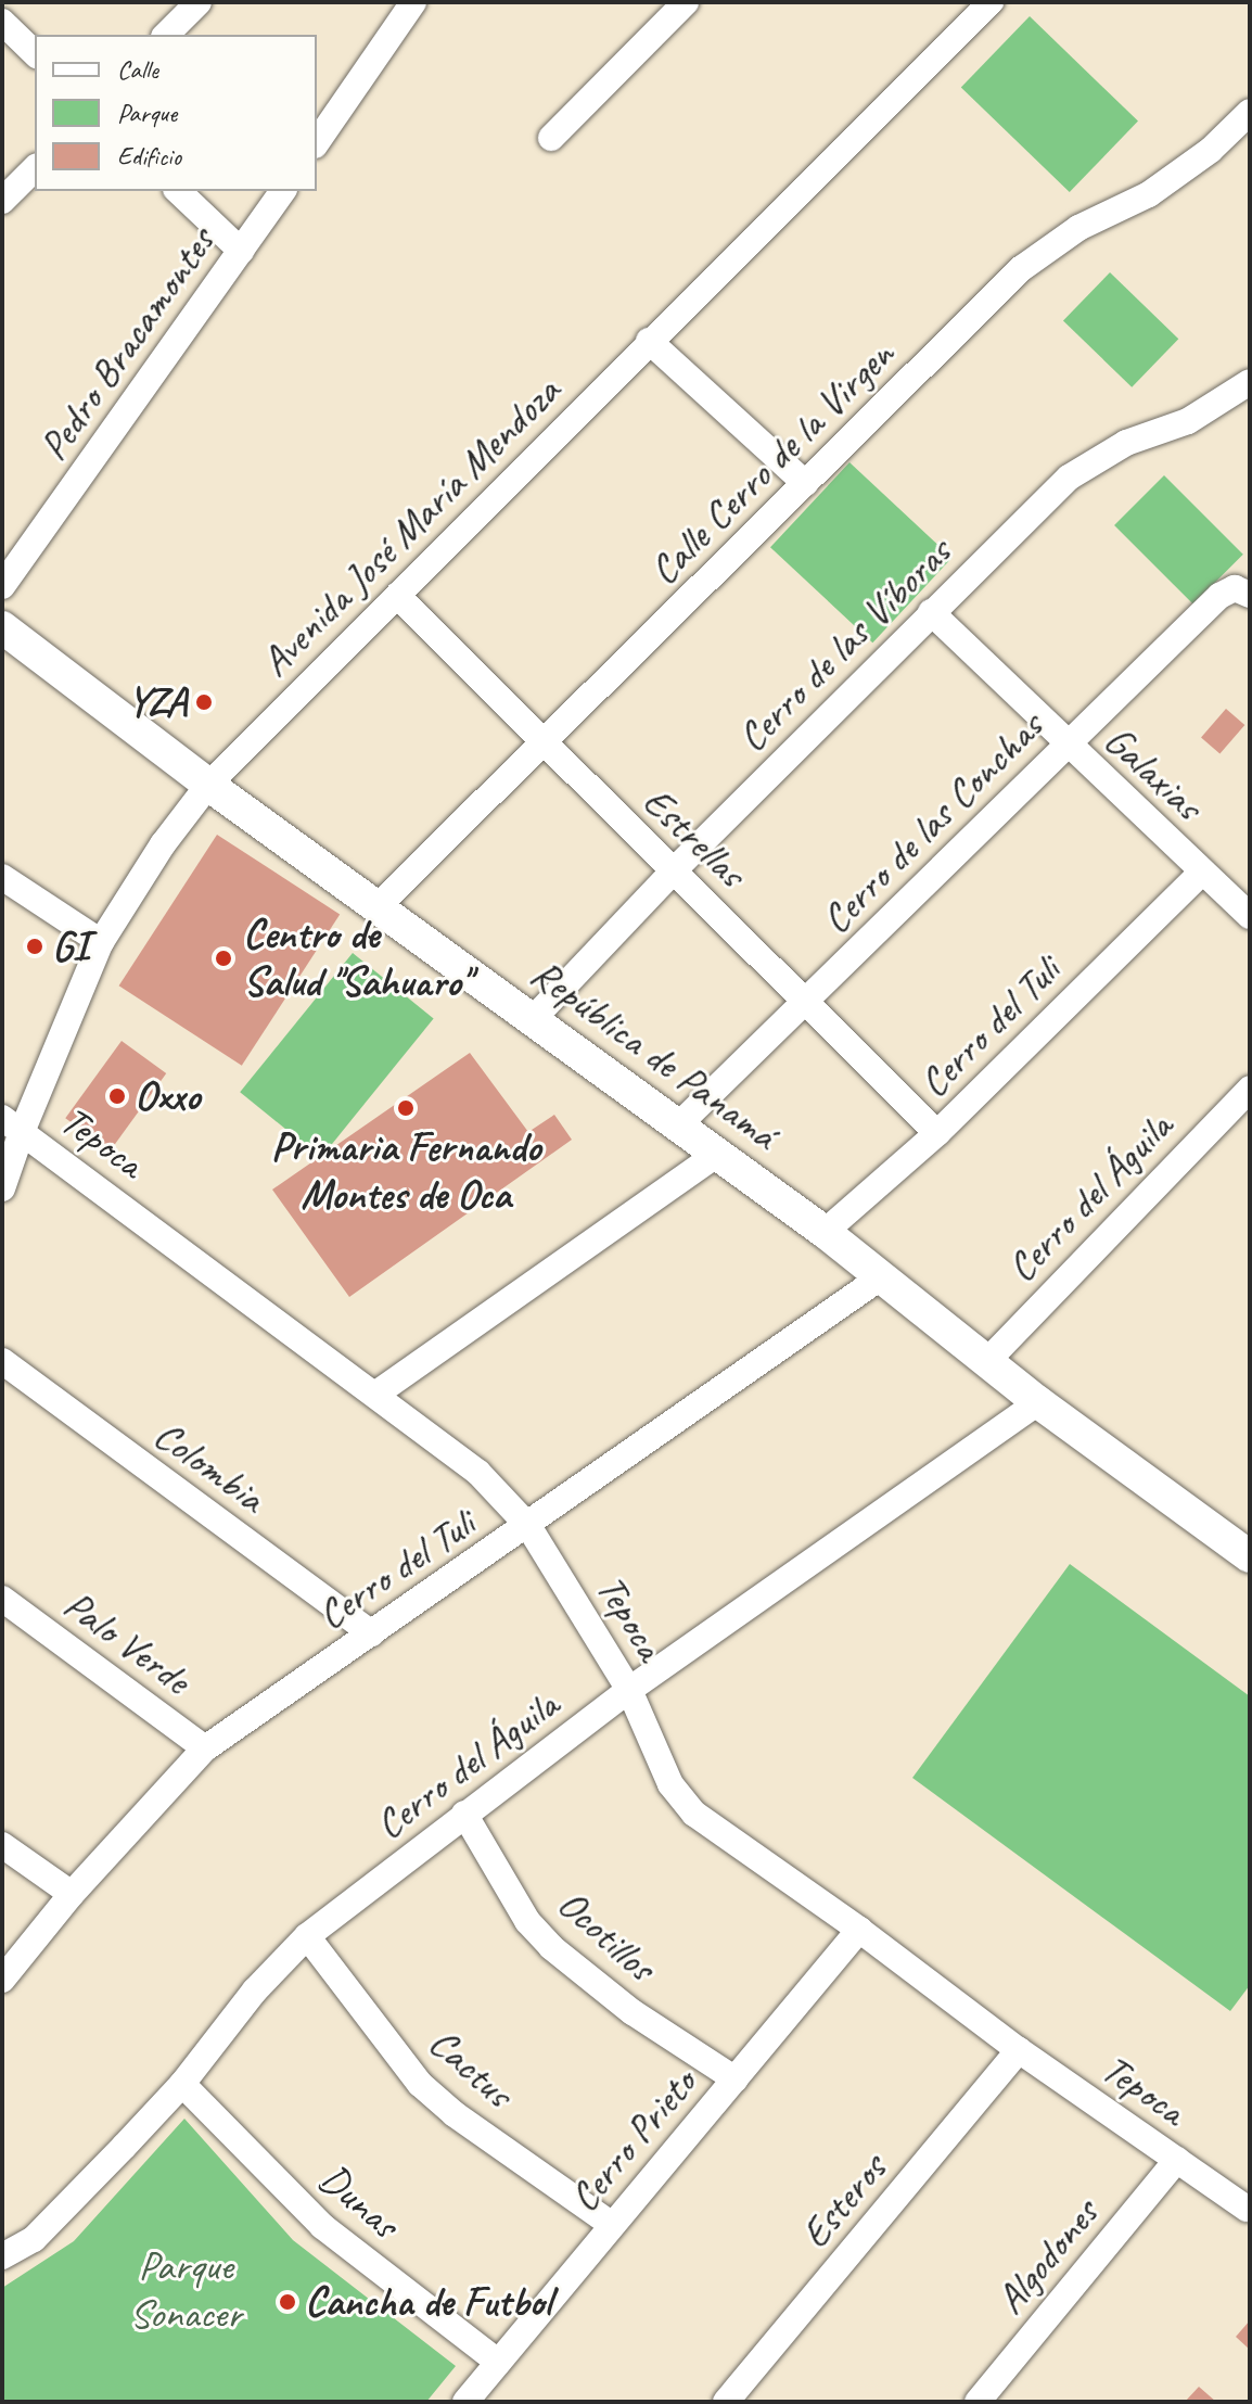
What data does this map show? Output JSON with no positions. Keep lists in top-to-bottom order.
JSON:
{
  "streets": {
    "main road": ["República de Panamá"],
    "street": [
      "Pedro Bracamontes",
      "Calle Cerro de la Virgen",
      "Avenida José María Mendoza",
      "Cerro de las Víboras",
      "Galaxias",
      "Cerro de las Conchas",
      "Estrellas",
      "Cerro del Tuli",
      "Tepoca",
      "Cerro del Águila",
      "Colombia",
      "Palo Verde",
      "Ocotillos",
      "Cactus",
      "Cerro Prieto",
      "Dunas",
      "Esteros",
      "Algodones"
    ]
  },
  "crossings": [
    ["Calle Cerro de la Virgen", "Estrellas"],
    ["Calle Cerro de la Virgen", "República de Panamá"],
    ["Avenida José María Mendoza", "Estrellas"],
    ["Avenida José María Mendoza", "República de Panamá"],
    ["Avenida José María Mendoza", "Tepoca"],
    ["Cerro de las Víboras", "Galaxias"],
    ["Cerro de las Víboras", "Estrellas"],
    ["Cerro de las Víboras", "República de Panamá"],
    ["Galaxias", "Cerro de las Conchas"],
    ["Galaxias", "Cerro del Tuli"],
    ["Cerro de las Conchas", "Estrellas"],
    ["Cerro de las Conchas", "República de Panamá"],
    ["Estrellas", "Cerro del Tuli"],
    ["Cerro del Tuli", "República de Panamá"],
    ["Cerro del Tuli", "Tepoca"],
    ["Cerro del Tuli", "Colombia"],
    ["Cerro del Tuli", "Palo Verde"],
    ["República de Panamá", "Cerro del Águila"],
    ["Tepoca", "Cerro del Águila"],
    ["Tepoca", "Cerro Prieto"],
    ["Tepoca", "Esteros"],
    ["Tepoca", "Algodones"],
    ["Cerro del Águila", "Ocotillos"],
    ["Cerro del Águila", "Cactus"],
    ["Cerro del Águila", "Dunas"],
    ["Ocotillos", "Cerro Prieto"],
    ["Cactus", "Cerro Prieto"],
    ["Cerro Prieto", "Dunas"]
  ],
  "parks": ["Parque Sonacer"],
  "places": [
    "YZA",
    "GI",
    "Centro de Salud \"Sahuaro\"",
    "Oxxo",
    "Primaria Fernando Montes de Oca",
    "Cancha de Futbol"
  ],
  "legend": ["Calle", "Parque", "Edificio"]
}
